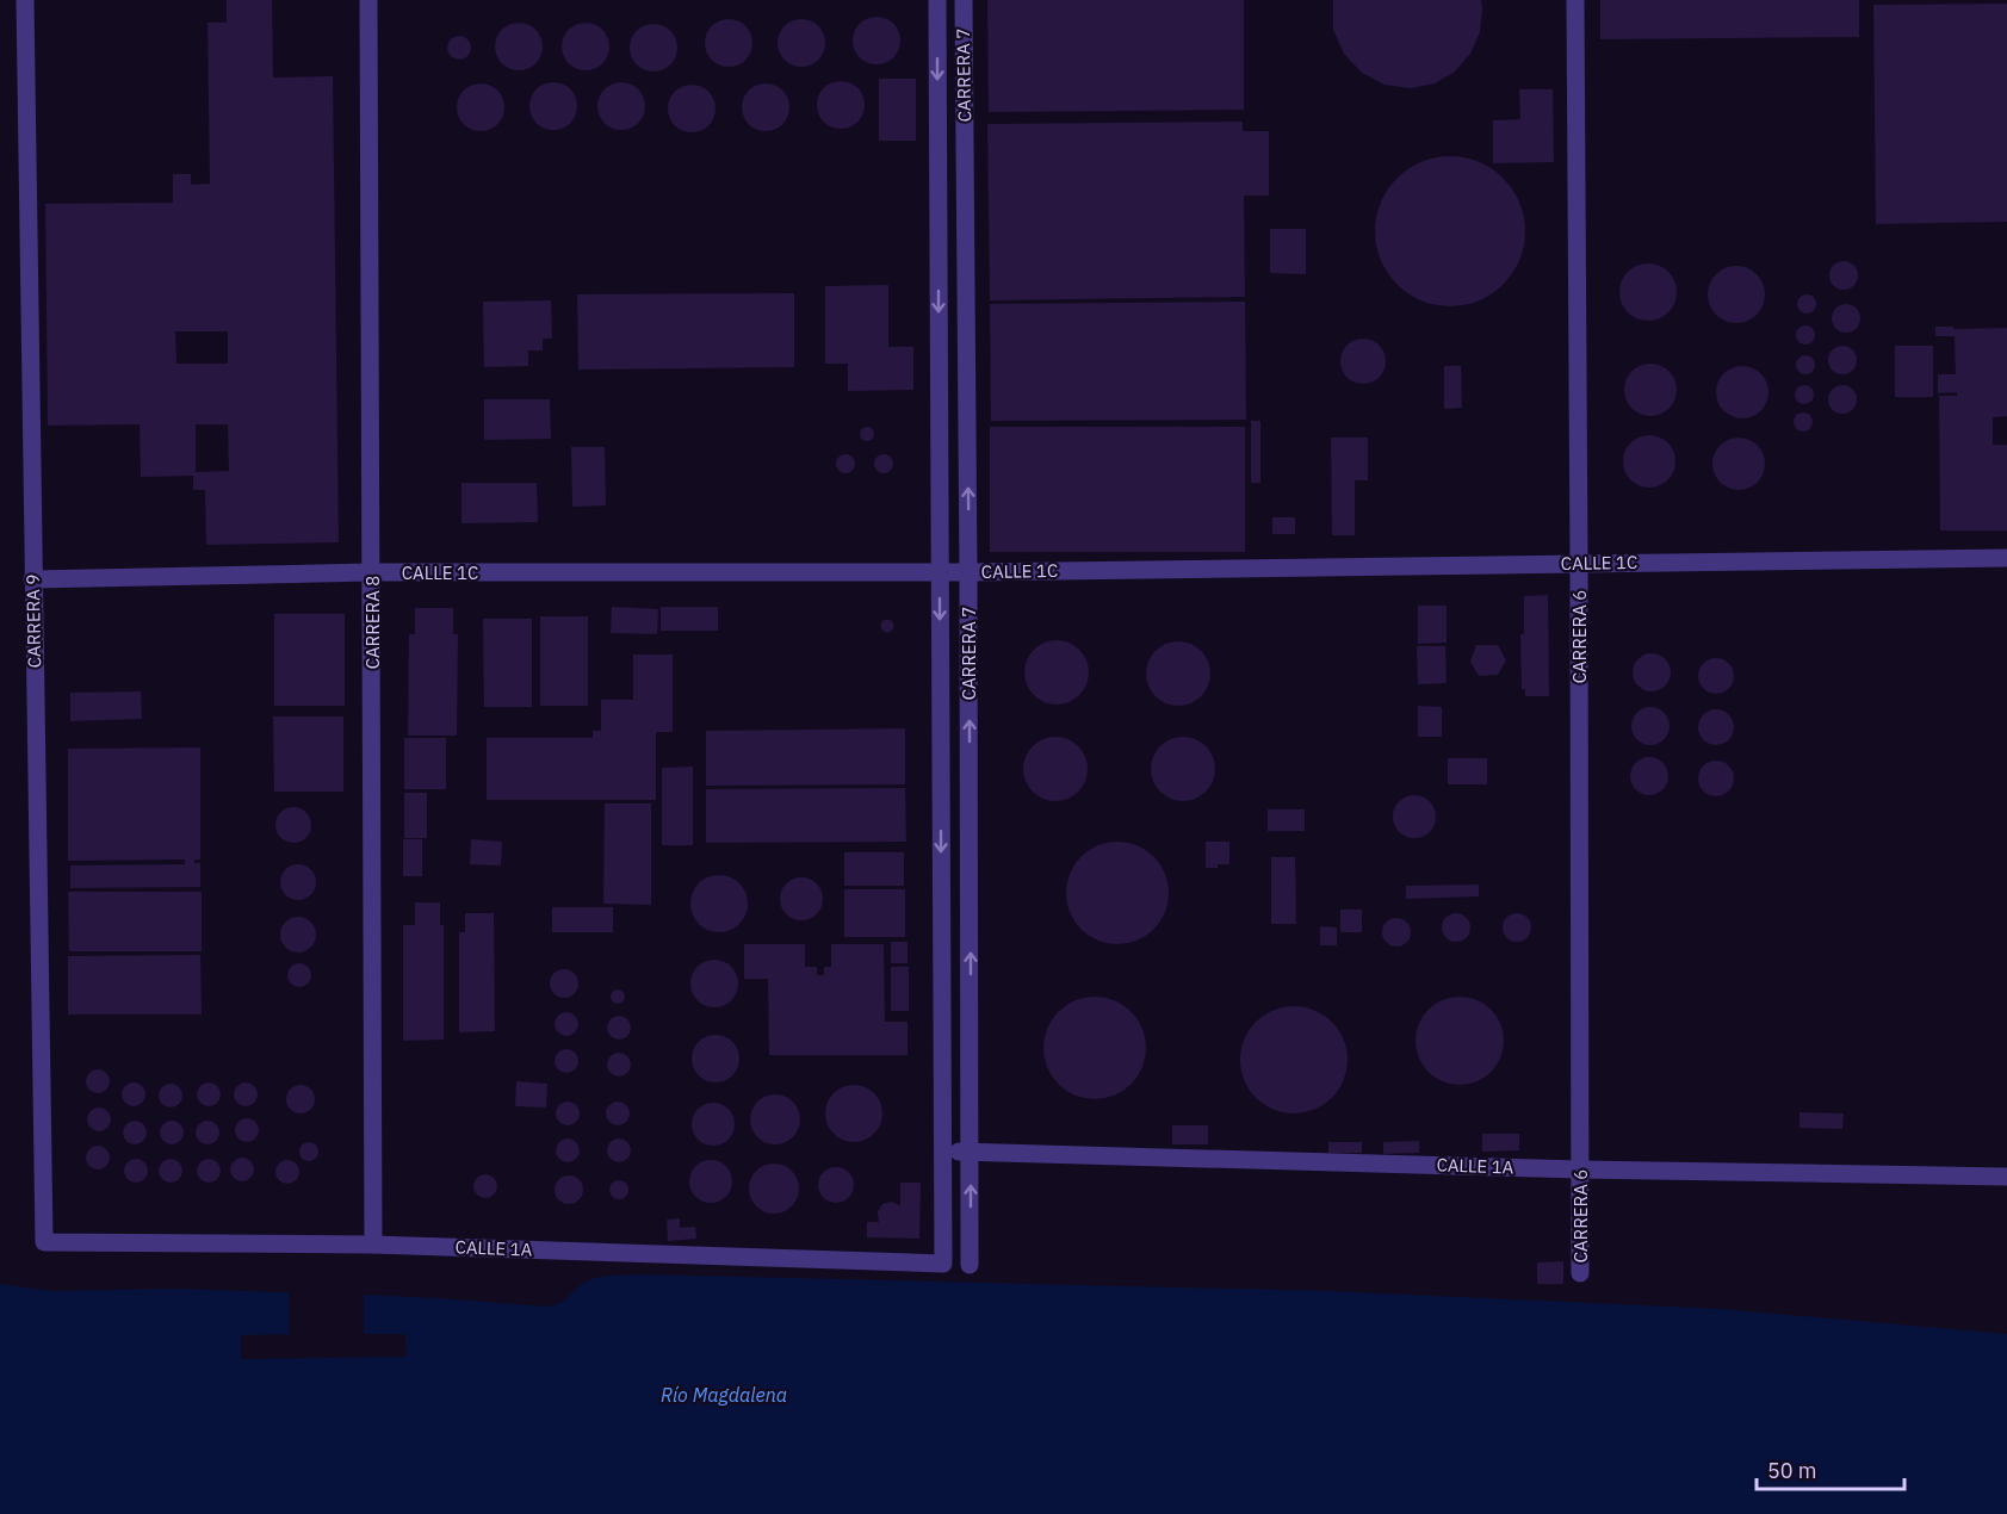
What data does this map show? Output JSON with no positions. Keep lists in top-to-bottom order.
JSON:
{
  "streets": {
    "street": [
      "CARRERA 7",
      "CALLE 1C",
      "CARRERA 9",
      "CARRERA 8",
      "CARRERA 6",
      "CALLE 1A"
    ]
  },
  "crossings": [
    ["CARRERA 7", "CALLE 1C"],
    ["CARRERA 7", "CALLE 1A"],
    ["CALLE 1C", "CARRERA 9"],
    ["CALLE 1C", "CARRERA 8"],
    ["CALLE 1C", "CARRERA 6"],
    ["CARRERA 9", "CALLE 1A"],
    ["CARRERA 8", "CALLE 1A"],
    ["CARRERA 6", "CALLE 1A"]
  ],
  "water": ["Río Magdalena"],
  "scale_bar": "50 m"
}
